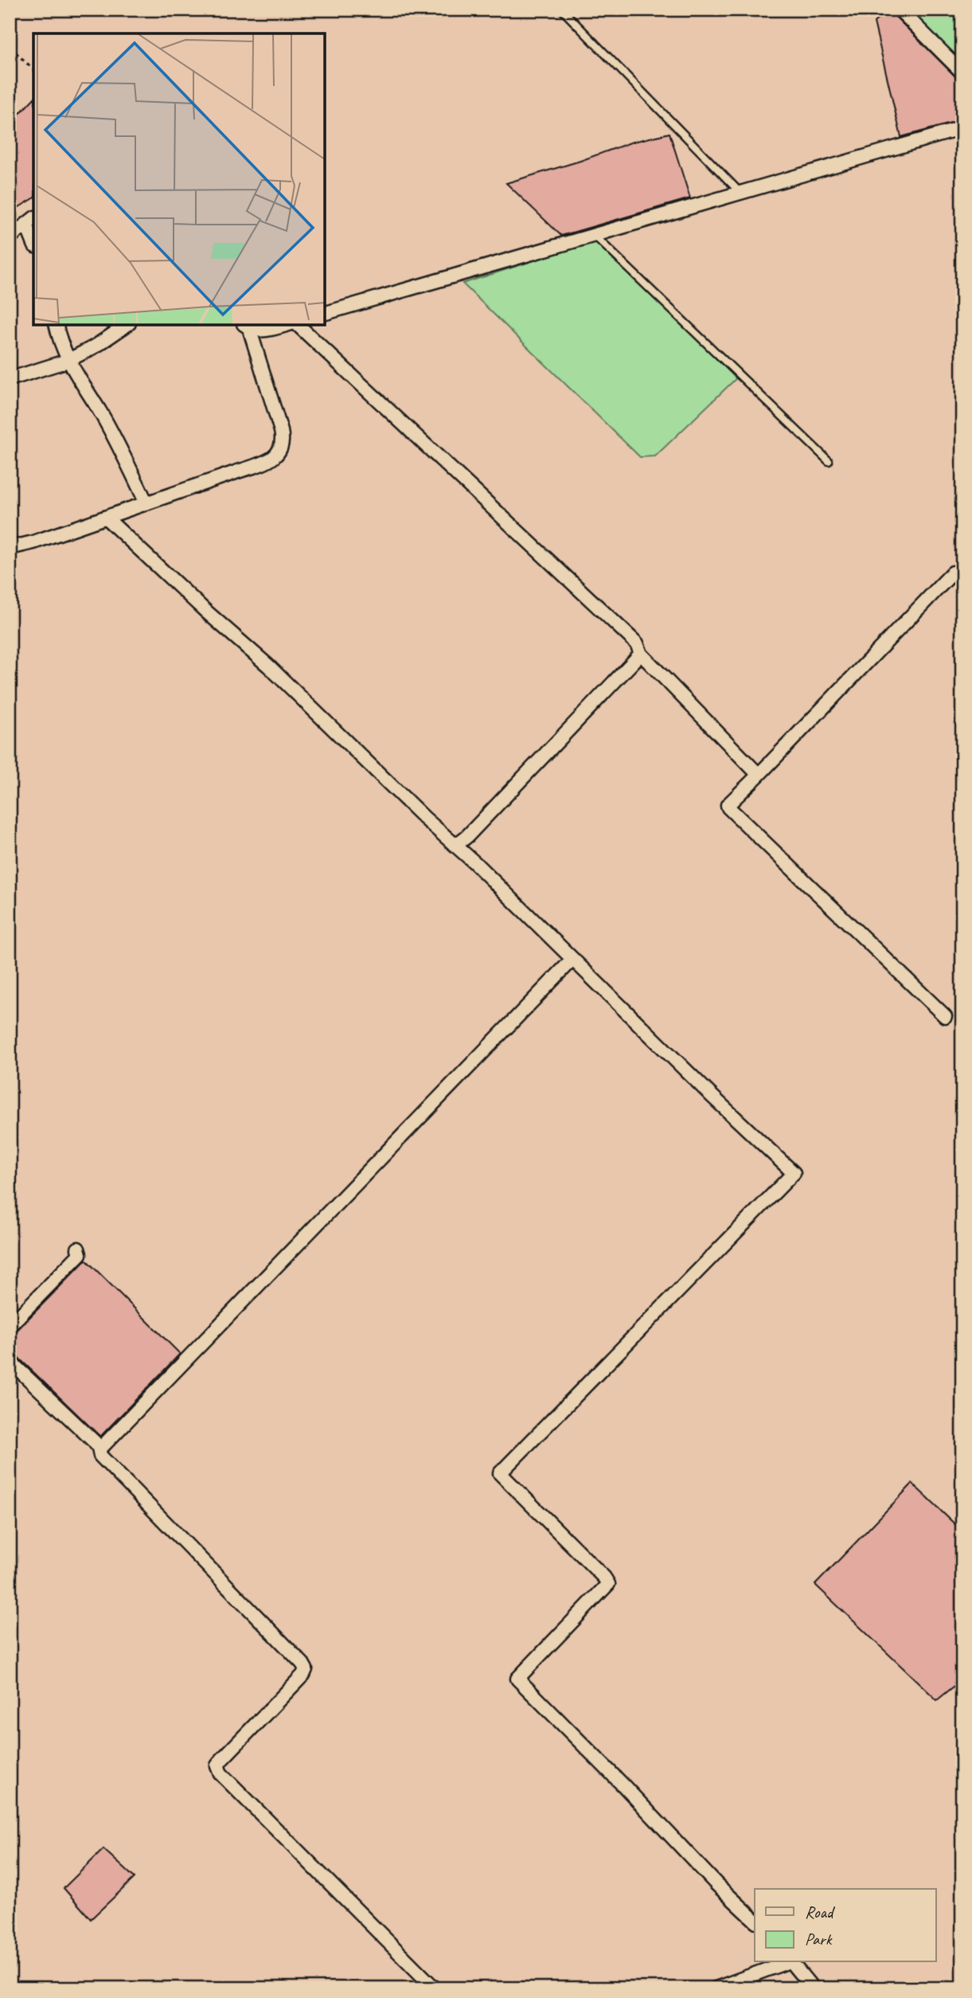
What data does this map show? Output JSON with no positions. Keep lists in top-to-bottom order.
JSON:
{
  "legend": ["Road", "Park"]
}
